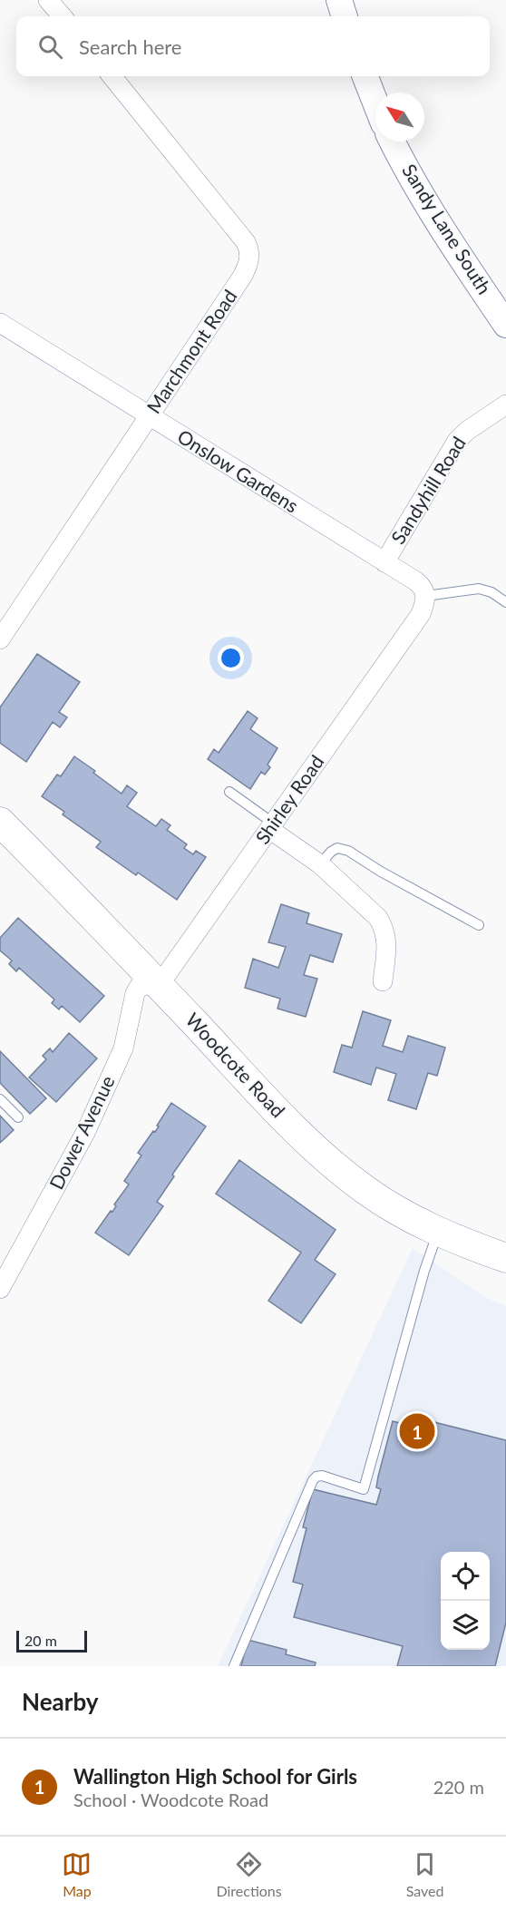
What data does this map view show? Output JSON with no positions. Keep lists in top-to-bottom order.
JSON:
{
  "streets": {
    "main road": ["Woodcote Road"],
    "street": [
      "Sandy Lane South",
      "Marchmont Road",
      "Onslow Gardens",
      "Sandyhill Road",
      "Shirley Road",
      "Dower Avenue"
    ]
  },
  "crossings": [
    ["Marchmont Road", "Onslow Gardens"],
    ["Onslow Gardens", "Sandyhill Road"],
    ["Onslow Gardens", "Shirley Road"],
    ["Shirley Road", "Woodcote Road"],
    ["Shirley Road", "Dower Avenue"],
    ["Woodcote Road", "Dower Avenue"]
  ],
  "scale_bar": "20 m",
  "north": "top left",
  "page": {
    "search": "Search here",
    "pins": "1",
    "scale": "20 m",
    "heading": "Nearby",
    "list": [
      {
        "mark": "1",
        "name": "Wallington High School for Girls",
        "note": "School · Woodcote Road",
        "value": "220 m"
      }
    ],
    "nav": ["Map", "Directions", "Saved"]
  }
}
